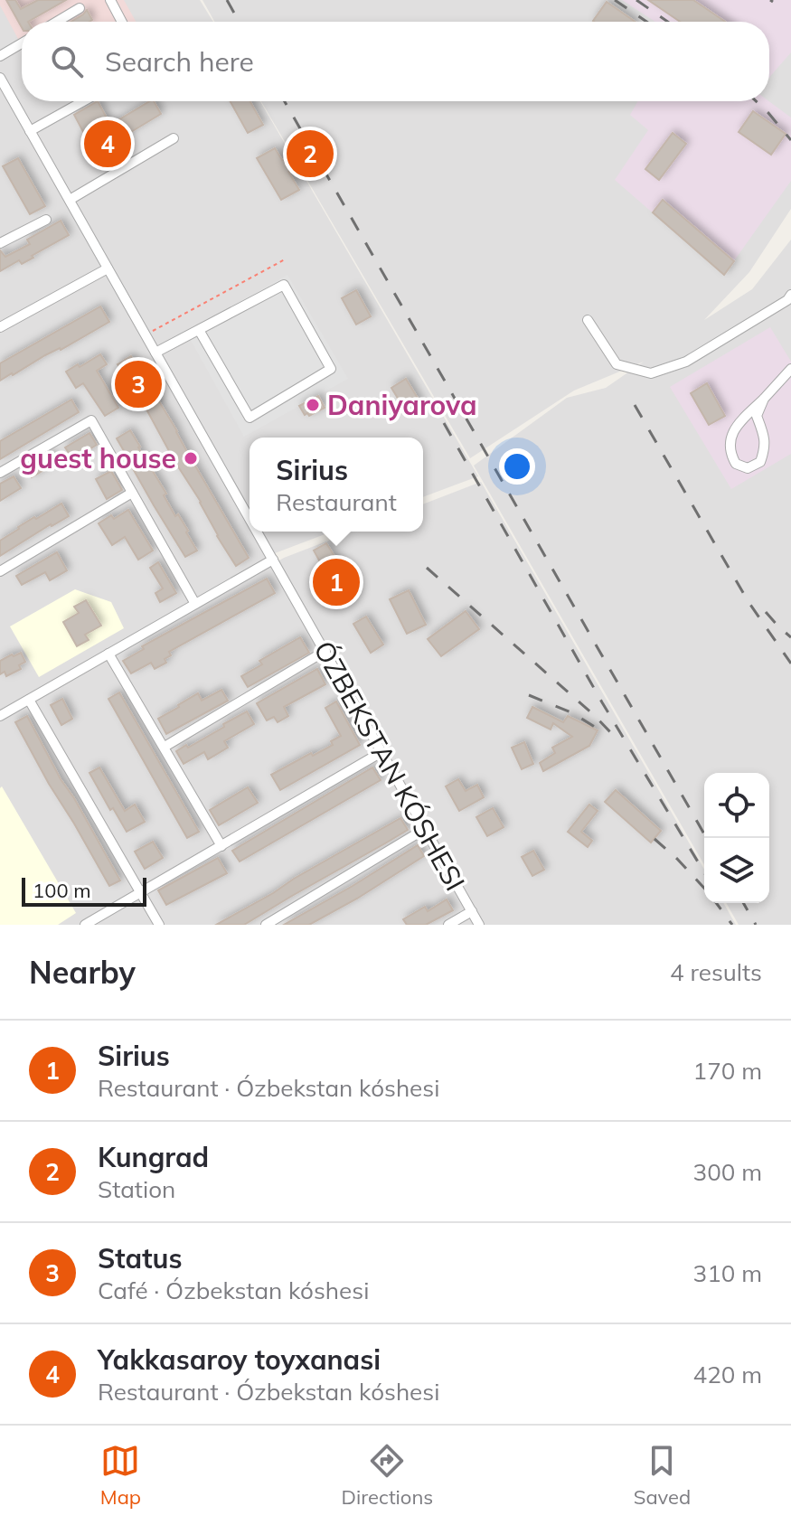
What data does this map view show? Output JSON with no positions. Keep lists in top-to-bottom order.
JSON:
{
  "streets": {
    "street": ["ÓZBEKSTAN KÓSHESI"]
  },
  "places": ["Daniyarova", "guest house"],
  "scale_bar": "100 m",
  "page": {
    "search": "Search here",
    "pins": [
      "4",
      "2",
      "3",
      "1"
    ],
    "popup": ["Sirius", "Restaurant"],
    "scale": "100 m",
    "heading": ["Nearby", "4 results"],
    "list": [
      {
        "mark": "1",
        "name": "Sirius",
        "note": "Restaurant · Ózbekstan kóshesi",
        "value": "170 m"
      },
      {
        "mark": "2",
        "name": "Kungrad",
        "note": "Station",
        "value": "300 m"
      },
      {
        "mark": "3",
        "name": "Status",
        "note": "Café · Ózbekstan kóshesi",
        "value": "310 m"
      },
      {
        "mark": "4",
        "name": "Yakkasaroy toyxanasi",
        "note": "Restaurant · Ózbekstan kóshesi",
        "value": "420 m"
      }
    ],
    "nav": ["Map", "Directions", "Saved"]
  }
}
